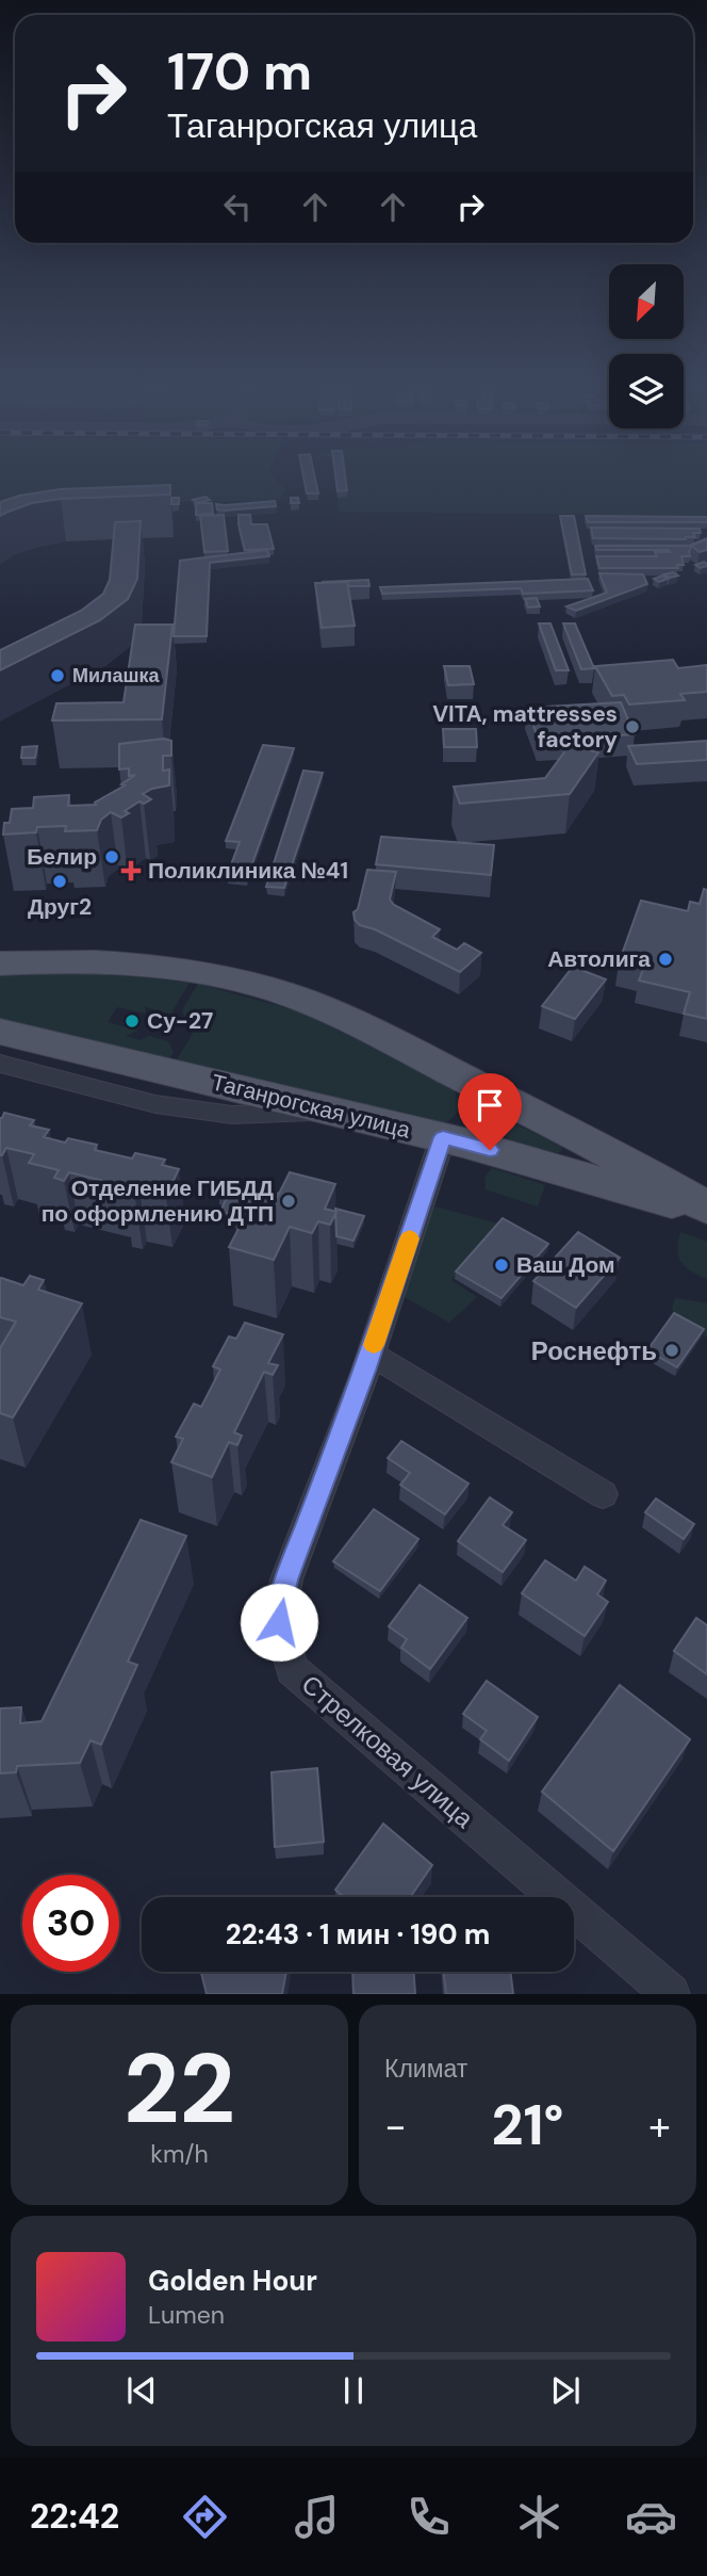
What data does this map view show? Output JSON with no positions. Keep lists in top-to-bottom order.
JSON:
{
  "streets": {
    "main road": ["Таганрогская улица"],
    "street": ["Стрелковая улица"]
  },
  "crossings": [
    ["Таганрогская улица", "Стрелковая улица"]
  ],
  "places": {
    "other": [
      "Милашка",
      "VITA, mattresses factory",
      "Белир",
      "Друг2",
      "Автолига",
      "Су-27",
      "Отделение ГИБДД по оформлению ДТП",
      "Ваш Дом",
      "Роснефть"
    ],
    "health": ["Поликлиника №41"]
  },
  "north": "bottom left",
  "page": {
    "turn": ["170 m", "Таганрогская улица"],
    "limit": "30",
    "trip": "22:43 · 1 мин · 190 m",
    "tile": [
      ["22", "km/h"],
      "Климат"
    ],
    "heat": ["−", "21°", "+"],
    "song": ["Golden Hour", "Lumen"],
    "tabs": "22:42"
  }
}
